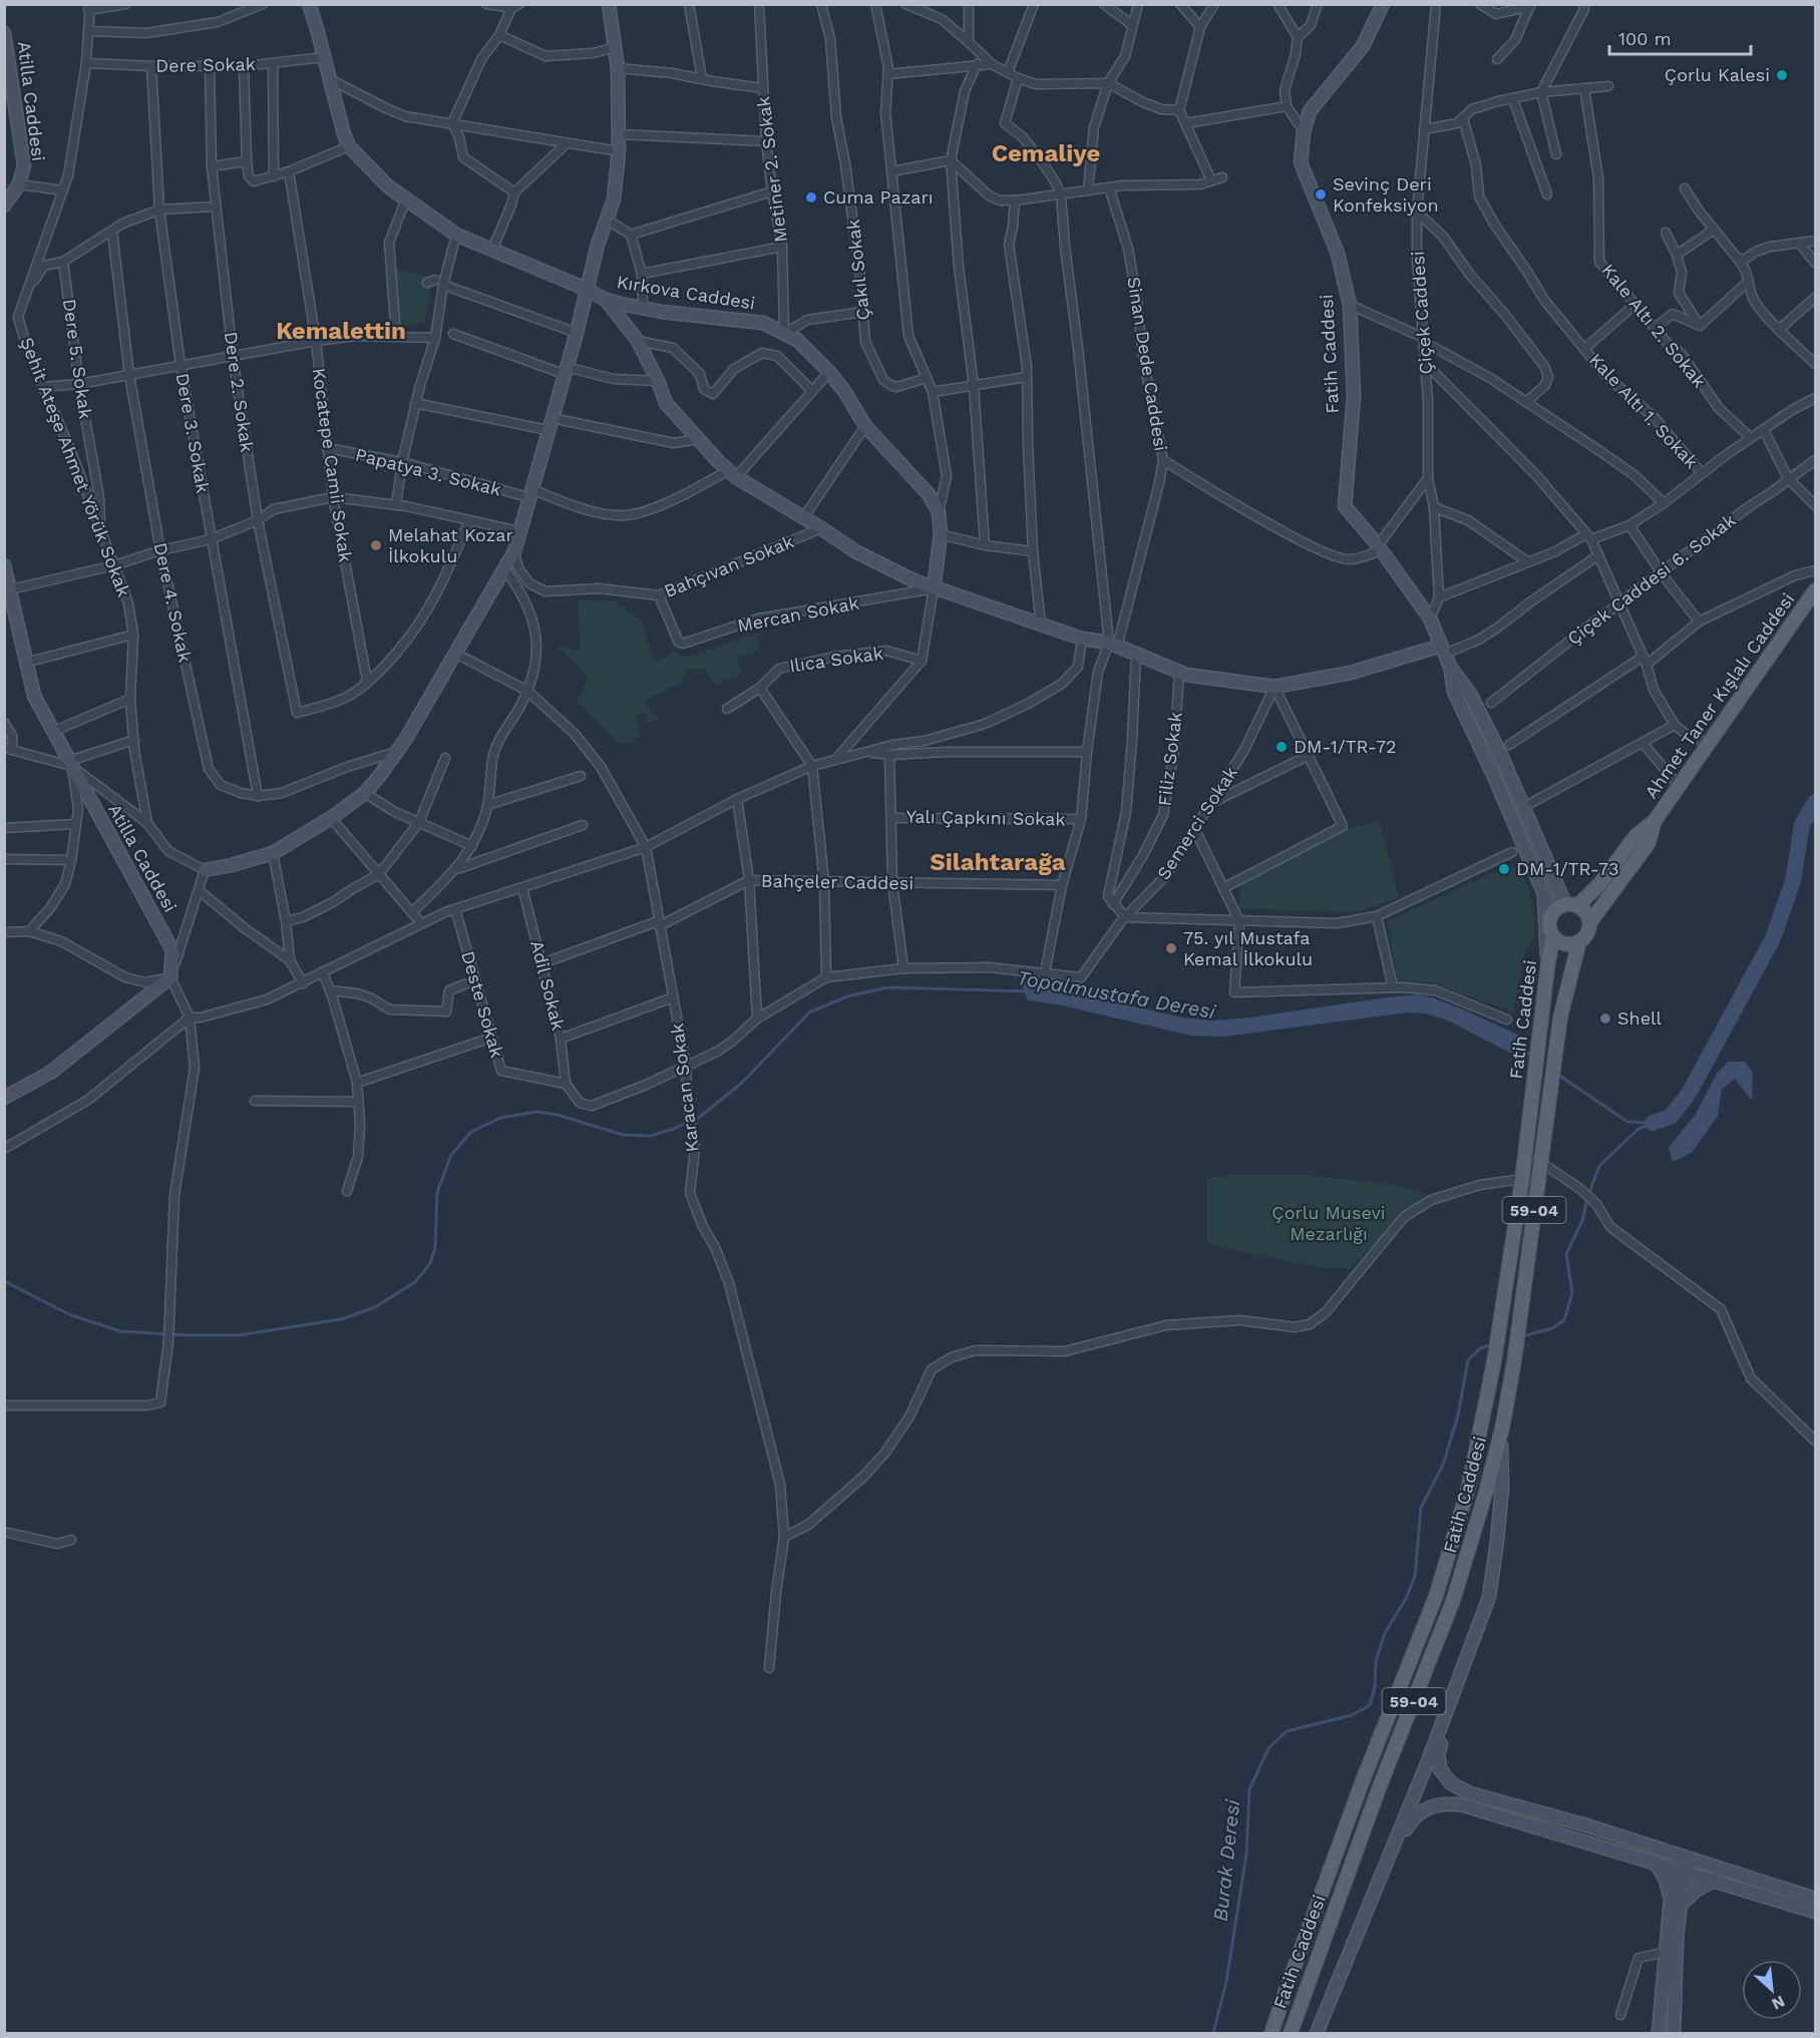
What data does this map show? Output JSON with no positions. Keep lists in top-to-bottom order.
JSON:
{
  "streets": {
    "main road": ["Fatih Caddesi", "Ahmet Taner Kışlalı Caddesi", "59-04"],
    "street": [
      "Dere Sokak",
      "Atilla Caddesi",
      "Metiner 2. Sokak",
      "Çakıl Sokak",
      "Kırkova Caddesi",
      "Çiçek Caddesi",
      "Kale Altı 2. Sokak",
      "Dere 5. Sokak",
      "Sinan Dede Caddesi",
      "Dere 2. Sokak",
      "Kale Altı 1. Sokak",
      "Dere 3. Sokak",
      "Kocatepe Camii Sokak",
      "Şehit Ateşe Ahmet Yörük Sokak",
      "Papatya 3. Sokak",
      "Bahçıvan Sokak",
      "Çiçek Caddesi 6. Sokak",
      "Dere 4. Sokak",
      "Mercan Sokak",
      "Ilıca Sokak",
      "Filiz Sokak",
      "Yalı Çapkını Sokak",
      "Semerci Sokak",
      "Bahçeler Caddesi",
      "Adil Sokak",
      "Deste Sokak",
      "Karacan Sokak"
    ]
  },
  "crossings": [
    ["Dere Sokak", "Kırkova Caddesi"],
    ["Dere Sokak", "Dere 2. Sokak"],
    ["Dere Sokak", "Dere 3. Sokak"],
    ["Dere Sokak", "Şehit Ateşe Ahmet Yörük Sokak"],
    ["Metiner 2. Sokak", "Kırkova Caddesi"],
    ["Kırkova Caddesi", "Papatya 3. Sokak"],
    ["Kırkova Caddesi", "Mercan Sokak"],
    ["Çiçek Caddesi", "Fatih Caddesi"],
    ["Dere 5. Sokak", "Şehit Ateşe Ahmet Yörük Sokak"],
    ["Sinan Dede Caddesi", "Yalı Çapkını Sokak"],
    ["Sinan Dede Caddesi", "Semerci Sokak"],
    ["Sinan Dede Caddesi", "Bahçeler Caddesi"],
    ["Dere 2. Sokak", "Kocatepe Camii Sokak"],
    ["Dere 3. Sokak", "Dere 4. Sokak"],
    ["Kocatepe Camii Sokak", "Papatya 3. Sokak"],
    ["Bahçıvan Sokak", "Mercan Sokak"],
    ["Bahçeler Caddesi", "Adil Sokak"],
    ["Bahçeler Caddesi", "Karacan Sokak"],
    ["Adil Sokak", "Deste Sokak"]
  ],
  "districts": ["Cemaliye", "Kemalettin", "Silahtarağa"],
  "water": ["Topalmustafa Deresi", "Burak Deresi"],
  "parks": ["Çorlu Musevi Mezarlığı"],
  "places": [
    "Çorlu Kalesi",
    "Sevinç Deri Konfeksiyon",
    "Cuma Pazarı",
    "Melahat Kozar İlkokulu",
    "DM-1/TR-72",
    "DM-1/TR-73",
    "75. yıl Mustafa Kemal İlkokulu",
    "Shell"
  ],
  "scale_bar": "100 m",
  "north": "bottom right"
}
